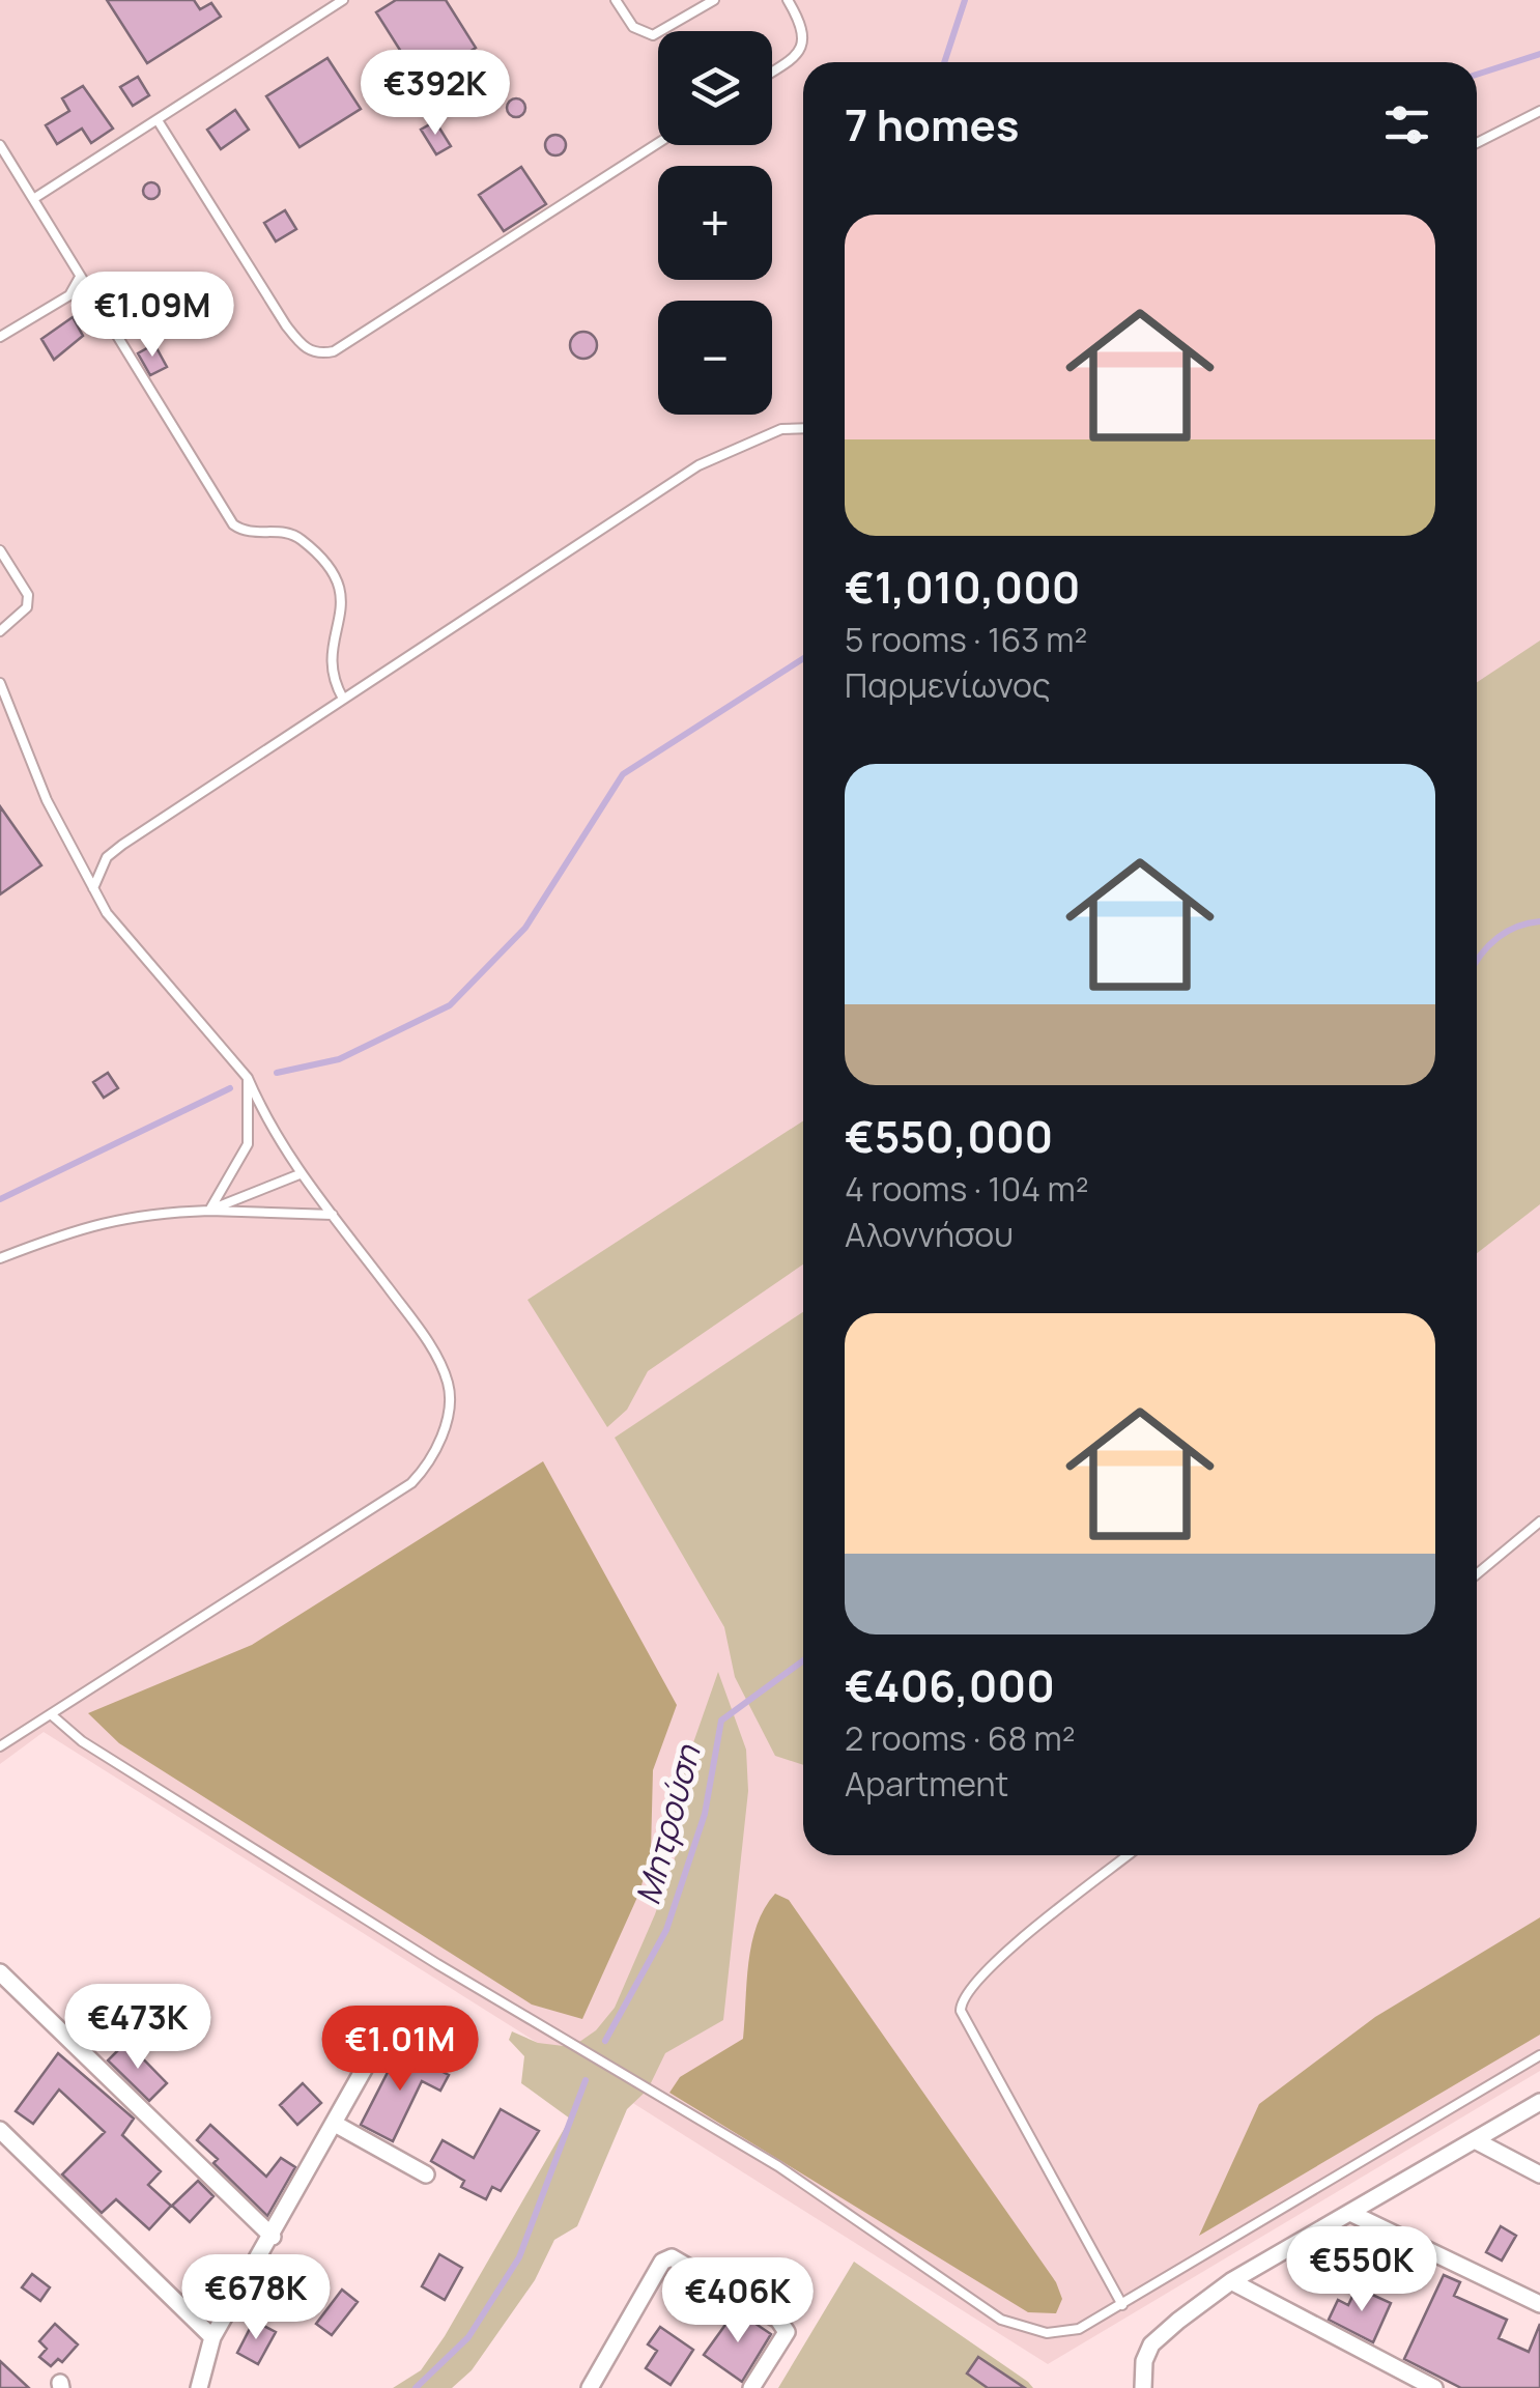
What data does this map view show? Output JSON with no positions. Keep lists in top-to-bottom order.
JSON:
{
  "water": ["Μητρούση"],
  "page": {
    "map_buttons": ["+", "−"],
    "price": [
      "€392K",
      "€1.09M",
      "€473K",
      "€1.01M",
      "€550K",
      "€678K",
      "€406K"
    ],
    "heading": "7 homes",
    "list": [
      {
        "name": "€1,010,000",
        "note": "5 rooms · 163 m² · Παρμενίωνος"
      },
      {
        "name": "€550,000",
        "note": "4 rooms · 104 m² · Αλοννήσου"
      },
      {
        "name": "€406,000",
        "note": "2 rooms · 68 m² · Apartment"
      }
    ]
  }
}
